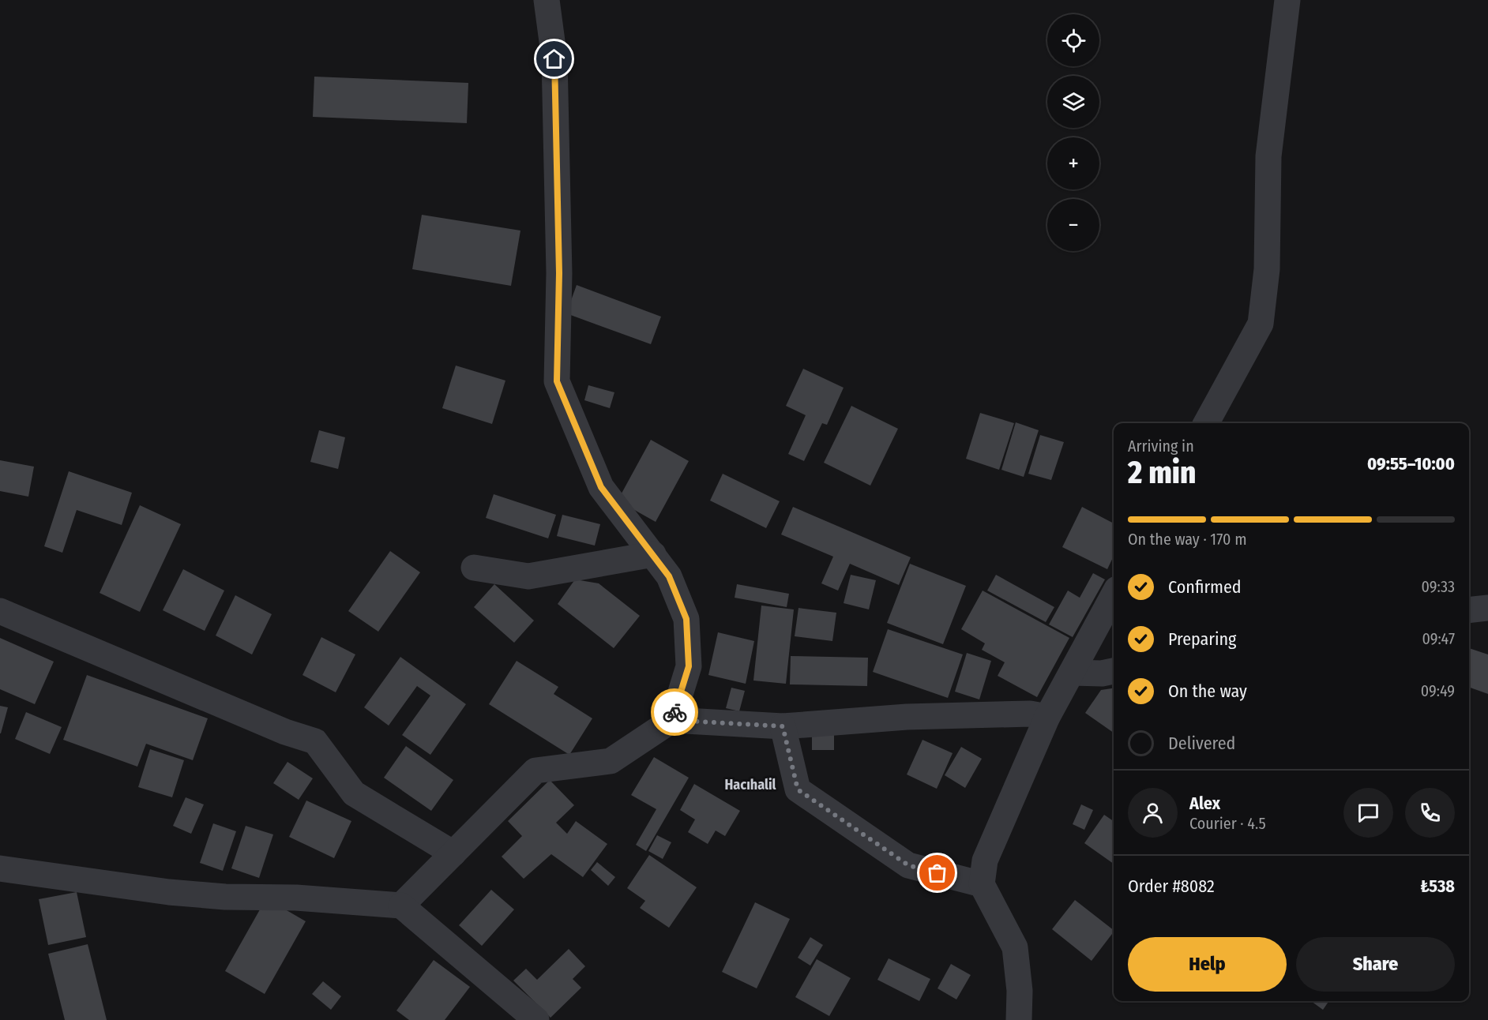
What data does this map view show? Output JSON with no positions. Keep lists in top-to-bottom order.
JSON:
{
  "districts": ["Hacıhalil"],
  "page": {
    "map_buttons": ["+", "−"],
    "heading": ["2 min", "Arriving in", "09:55–10:00"],
    "panel": [
      "Alex",
      "Courier · 4.5",
      "Order #8082",
      "₺538"
    ],
    "bar": "On the way · 170 m",
    "list": [
      ["Confirmed", "09:33"],
      ["Preparing", "09:47"],
      ["On the way", "09:49"],
      "Delivered"
    ],
    "buttons": ["Help", "Share"]
  }
}
